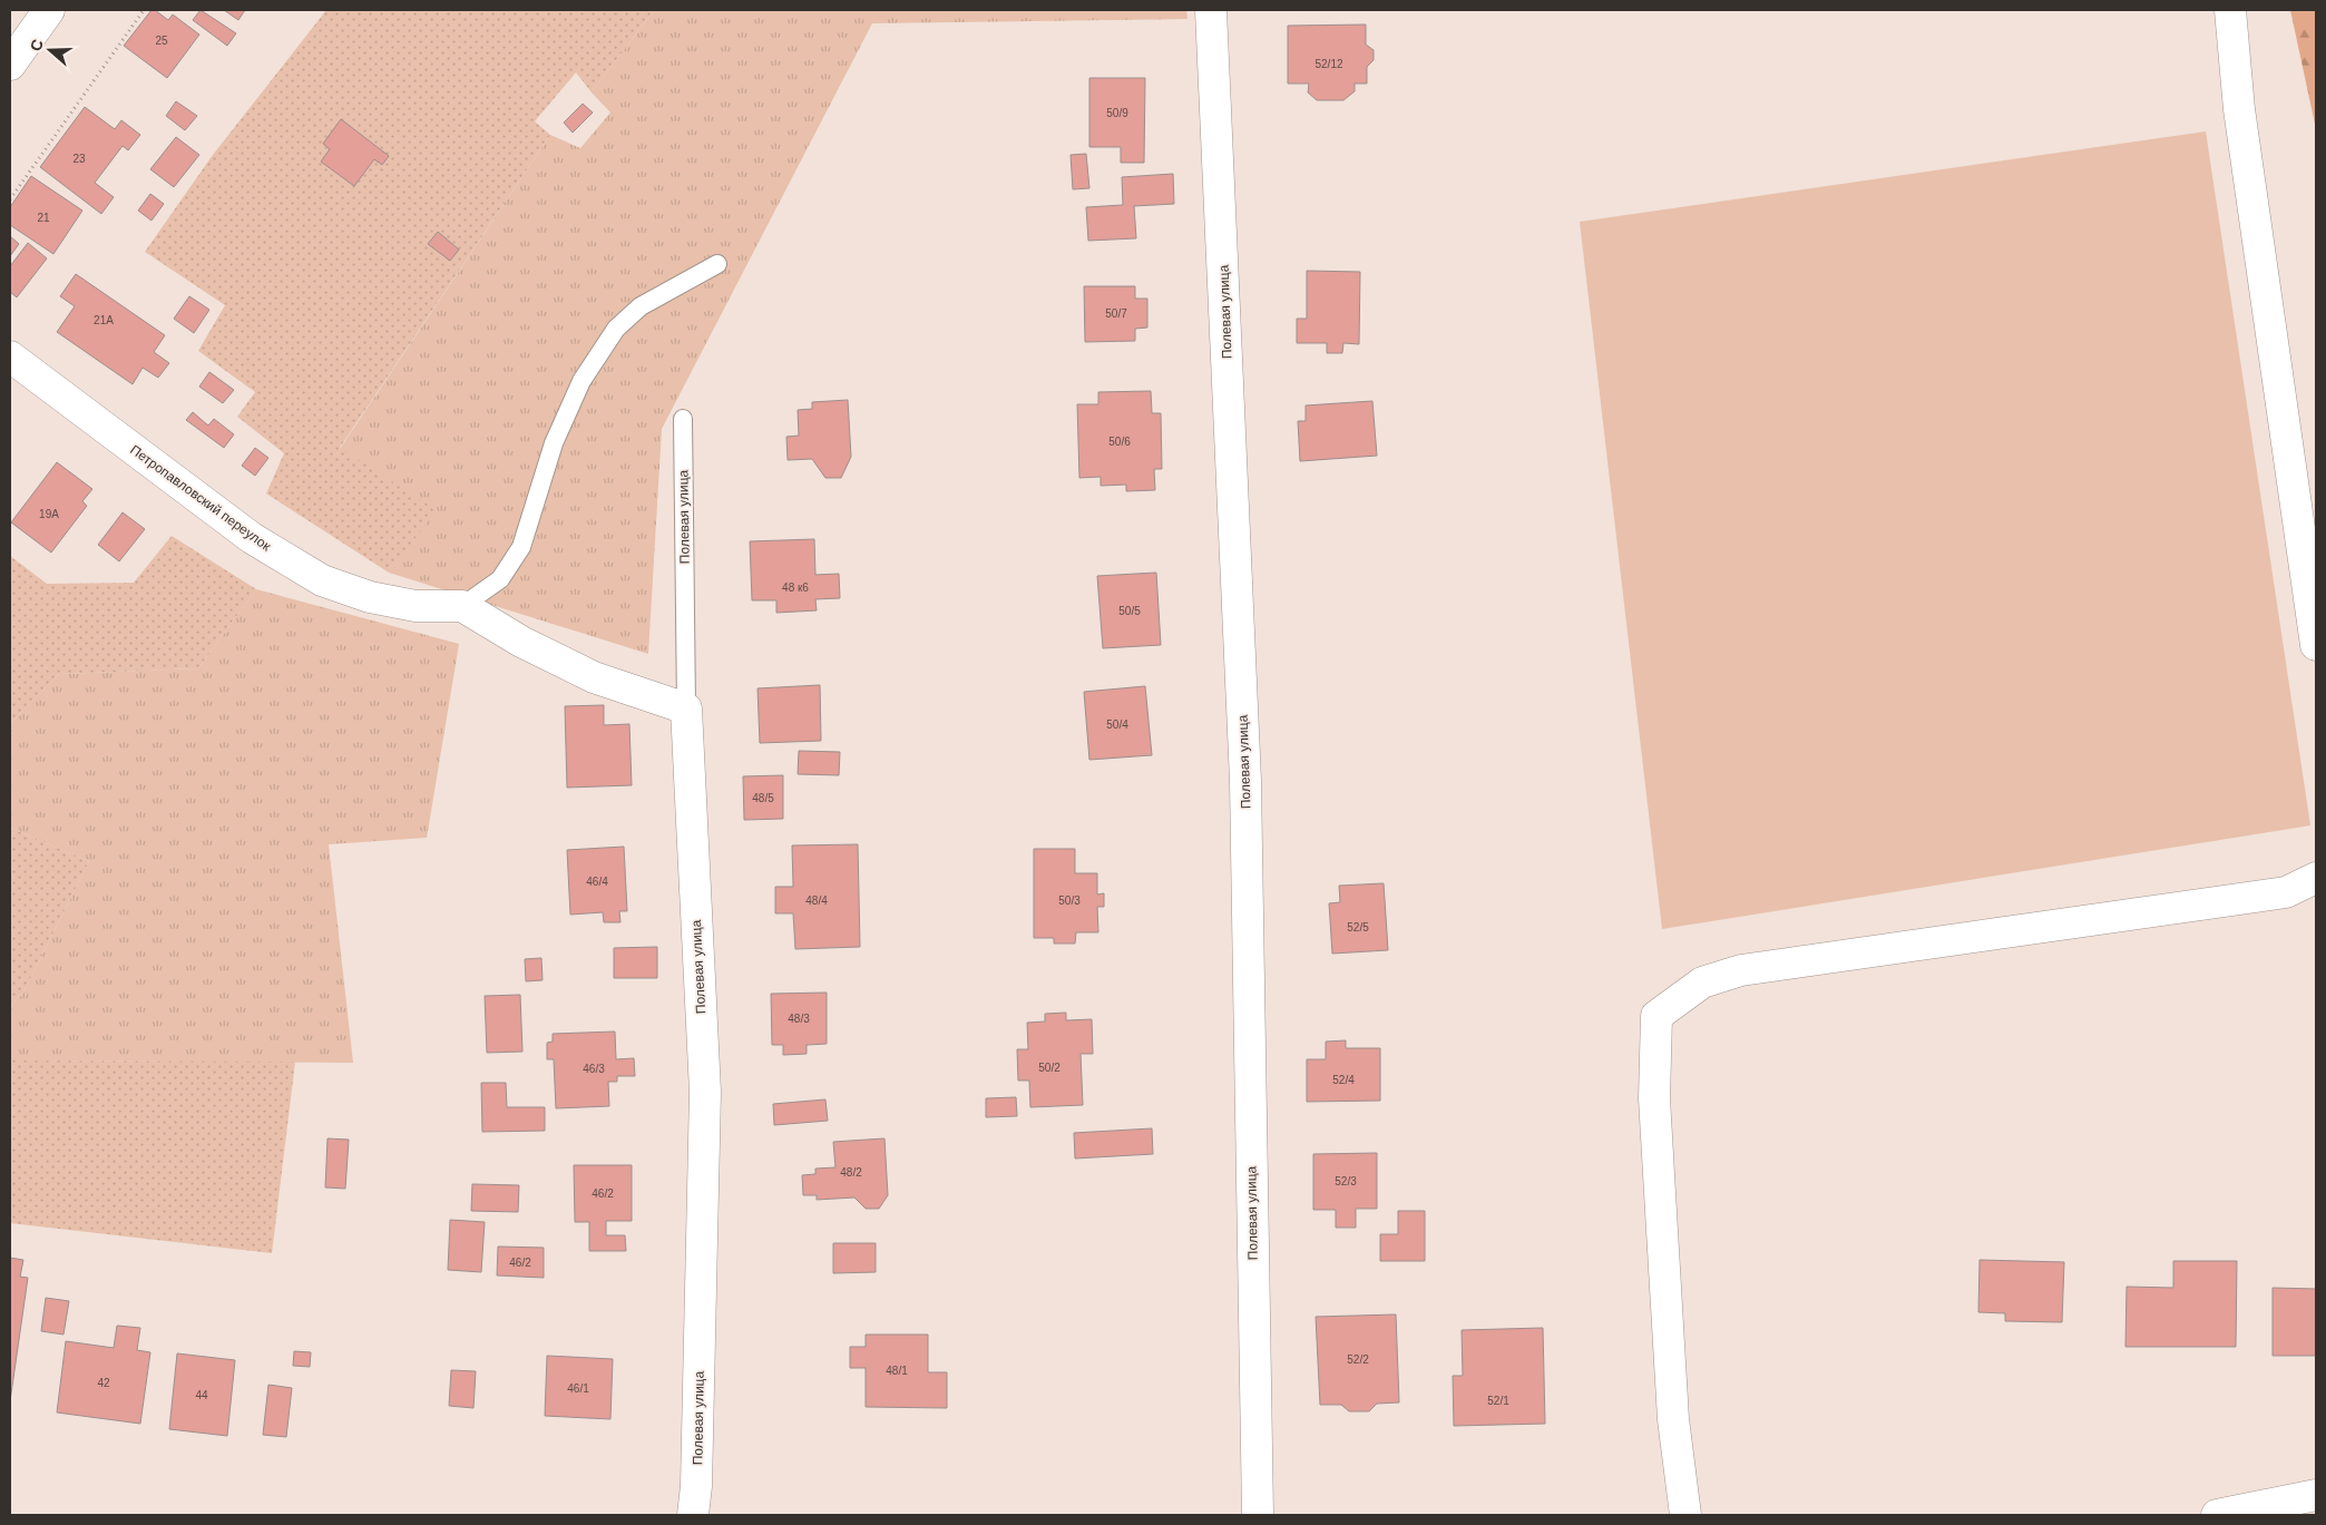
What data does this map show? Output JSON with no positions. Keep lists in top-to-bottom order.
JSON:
{
  "streets": {
    "street": ["Полевая улица", "Петропавловский переулок"]
  },
  "house_numbers": [
    "25",
    "52/12",
    "50/9",
    "23",
    "21",
    "50/7",
    "21А",
    "50/6",
    "19А",
    "48 к6",
    "50/5",
    "50/4",
    "48/5",
    "46/4",
    "48/4",
    "50/3",
    "52/5",
    "48/3",
    "50/2",
    "46/3",
    "52/4",
    "48/2",
    "52/3",
    "46/2",
    "46/2",
    "52/2",
    "48/1",
    "42",
    "46/1",
    "44",
    "52/1"
  ],
  "north": "left"
}
